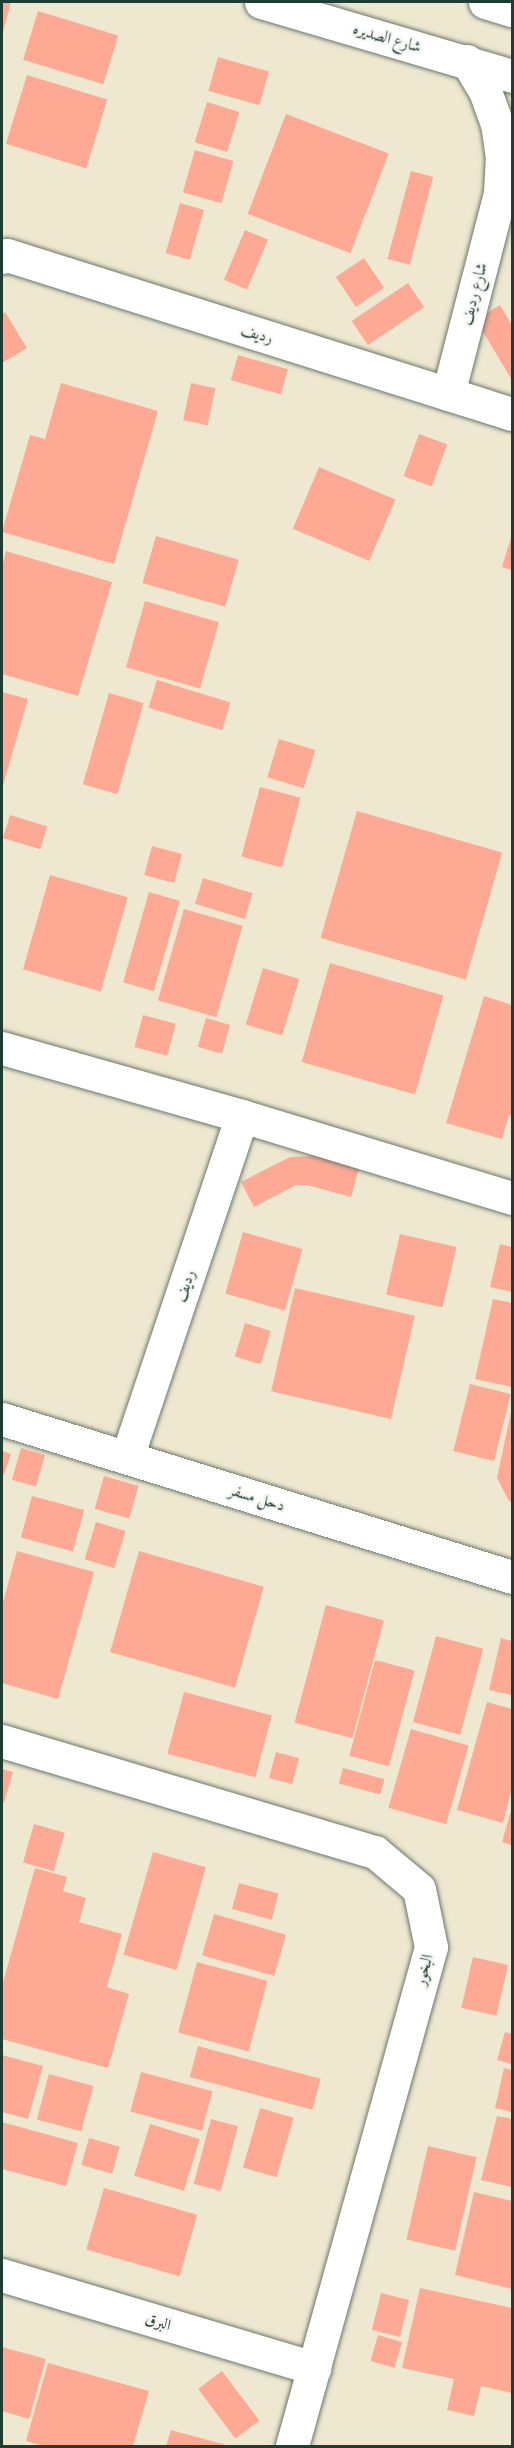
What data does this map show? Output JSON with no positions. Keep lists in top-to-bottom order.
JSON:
{
  "streets": {
    "street": [
      "شارع الصديره",
      "شارع رديف",
      "رديف",
      "دحل مسفر",
      "البخور",
      "البرق"
    ]
  },
  "crossings": [
    ["شارع الصديره", "شارع رديف"],
    ["شارع رديف", "رديف"],
    ["رديف", "دحل مسفر"],
    ["البخور", "البرق"]
  ]
}
